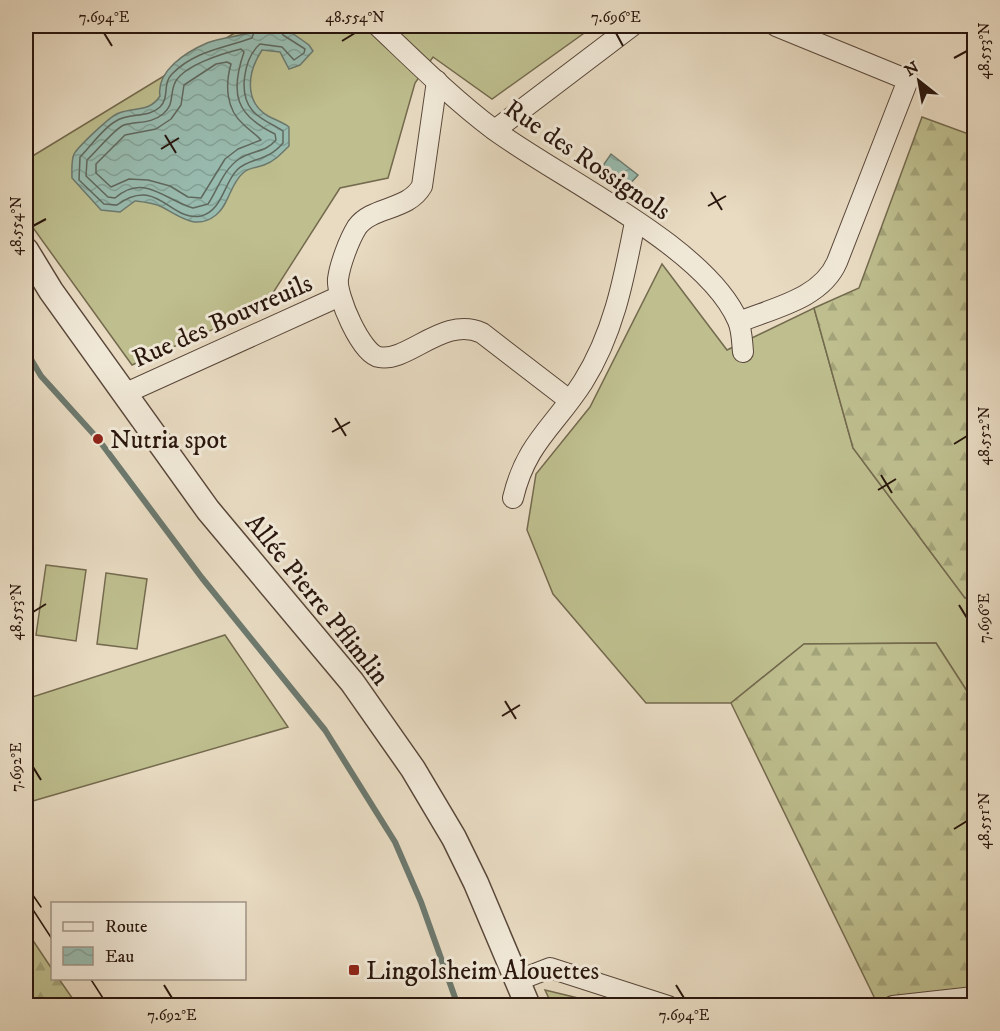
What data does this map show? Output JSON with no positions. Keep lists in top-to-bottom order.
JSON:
{
  "streets": {
    "street": ["Rue des Rossignols", "Rue des Bouvreuils", "Allée Pierre Pflimlin"]
  },
  "crossings": [
    ["Rue des Rossignols", "Rue des Bouvreuils"],
    ["Rue des Bouvreuils", "Allée Pierre Pflimlin"]
  ],
  "places": {
    "other": ["Nutria spot"],
    "transit": ["Lingolsheim Alouettes"]
  },
  "legend": ["Route", "Eau"],
  "north": "top left",
  "coordinates": [
    "7.694°E",
    "48.554°N",
    "7.696°E",
    "48.553°N",
    "48.552°N",
    "7.692°E",
    "48.551°N"
  ]
}
